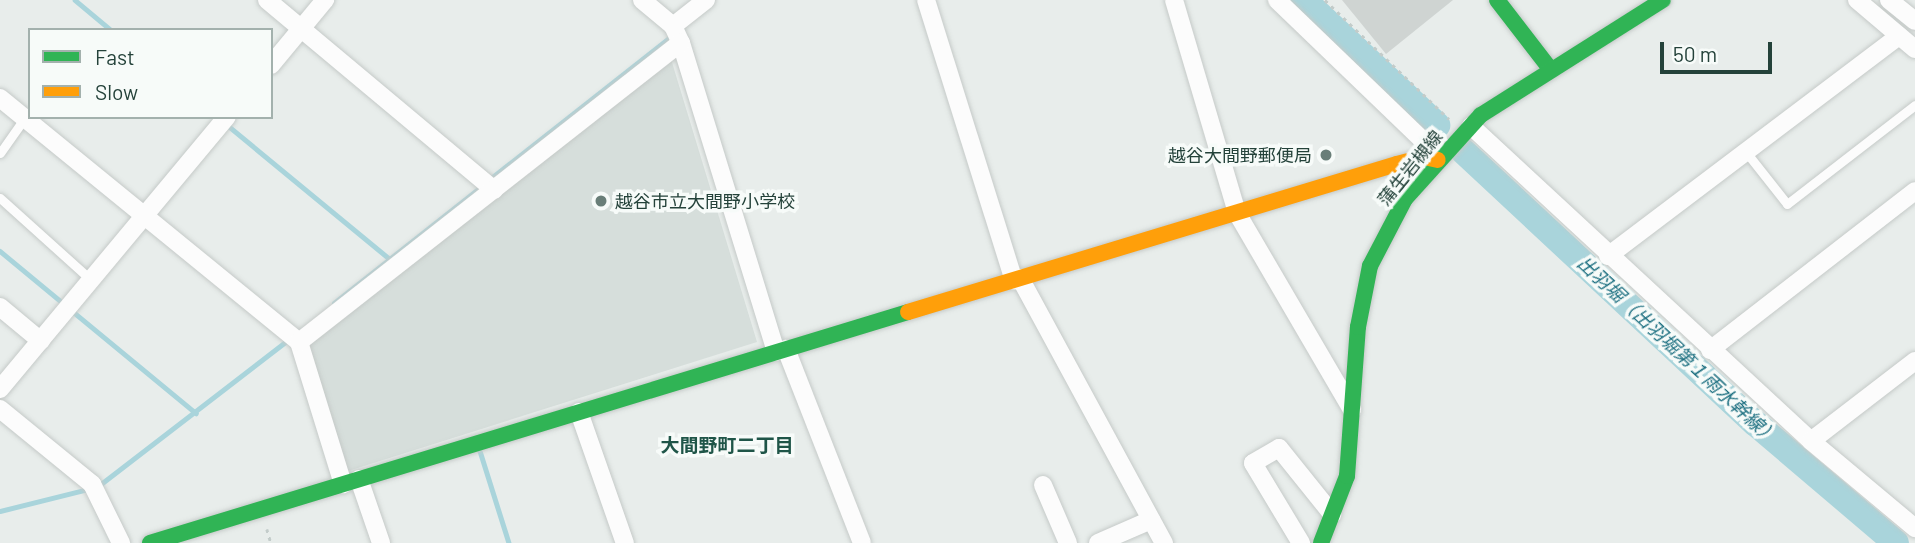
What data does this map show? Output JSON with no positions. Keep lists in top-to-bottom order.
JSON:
{
  "streets": {
    "street": ["蒲生岩槻線"]
  },
  "districts": ["大間野町二丁目"],
  "water": ["出羽堀（出羽堀第１雨水幹線）"],
  "places": ["越谷大間野郵便局", "越谷市立大間野小学校"],
  "legend": ["Fast", "Slow"],
  "scale_bar": "50 m"
}
